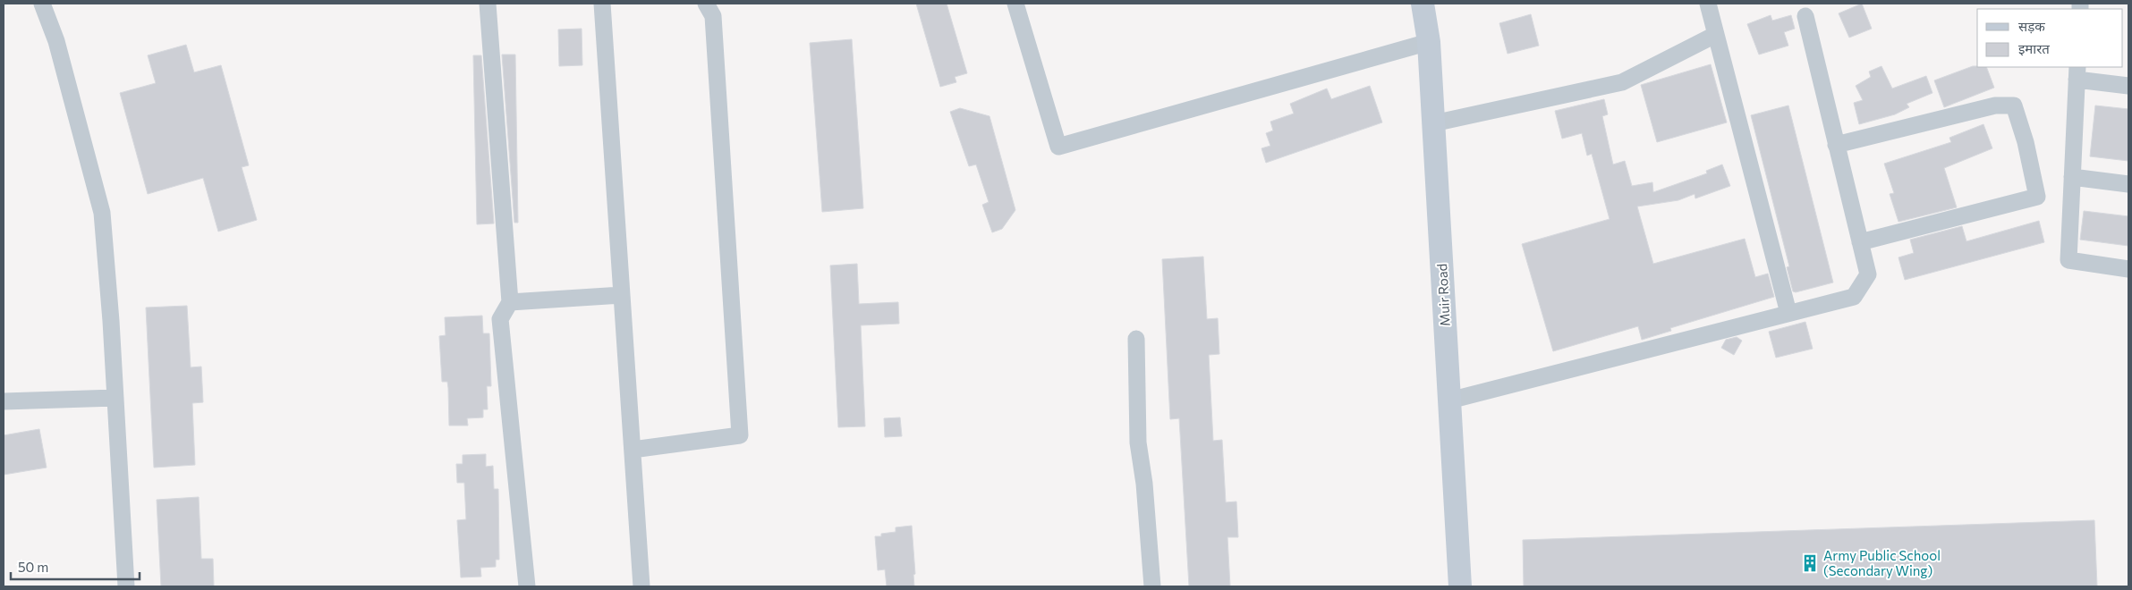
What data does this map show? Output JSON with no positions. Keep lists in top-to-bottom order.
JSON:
{
  "streets": {
    "main road": ["Muir Road"]
  },
  "places": {
    "building": ["Army Public School (Secondary Wing)"]
  },
  "legend": ["सड़क", "इमारत"],
  "scale_bar": "50 m"
}
